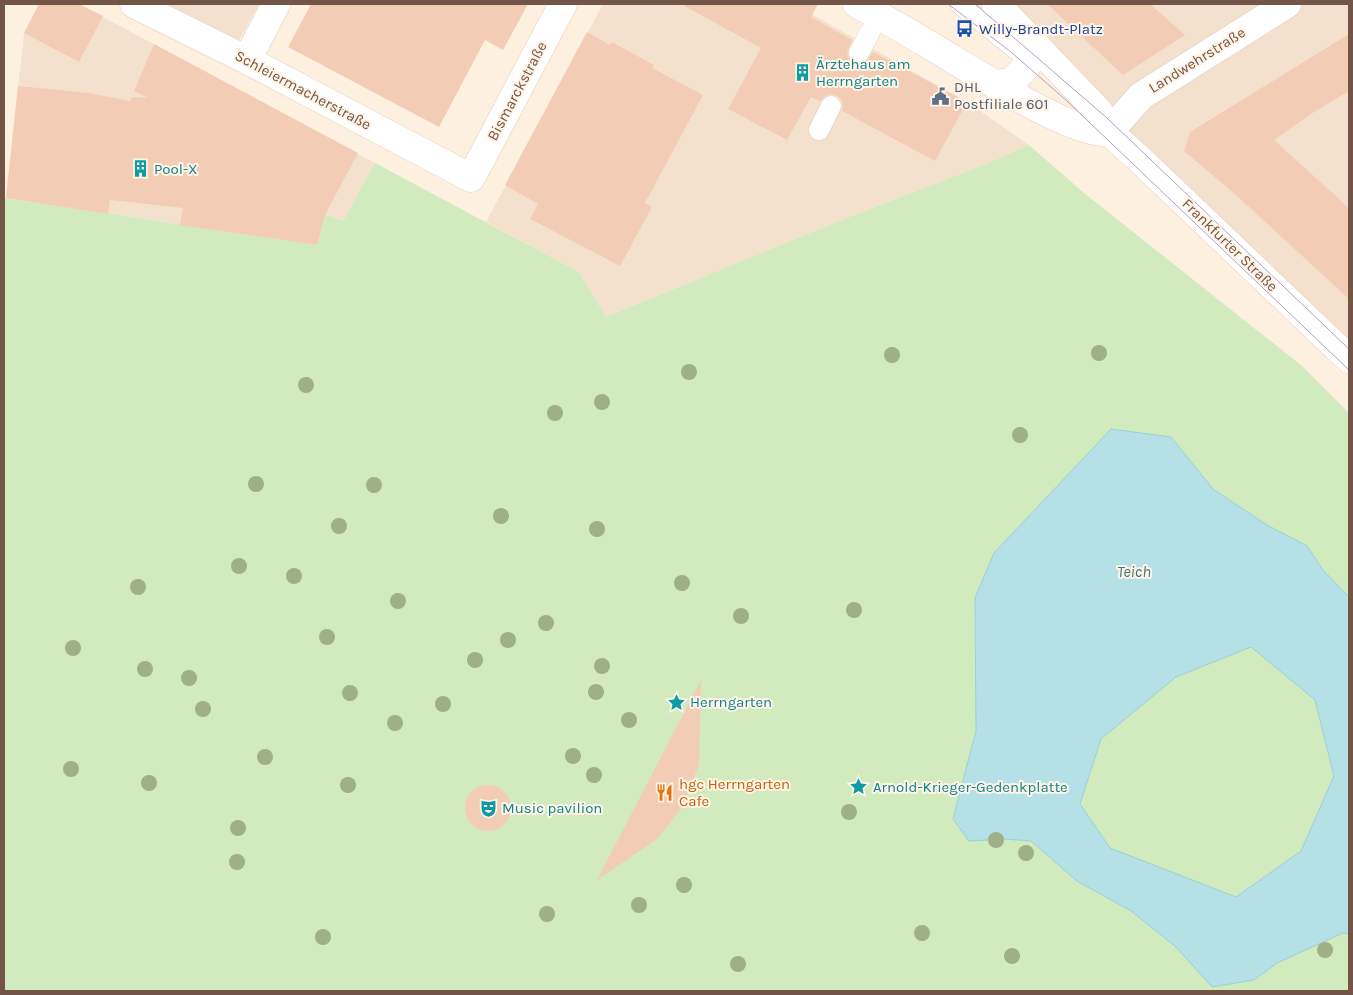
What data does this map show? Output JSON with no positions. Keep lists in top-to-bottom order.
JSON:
{
  "streets": {
    "main road": [
      "Landwehrstraße",
      "Schleiermacherstraße",
      "Bismarckstraße",
      "Frankfurter Straße"
    ]
  },
  "crossings": [
    ["Landwehrstraße", "Frankfurter Straße"],
    ["Schleiermacherstraße", "Bismarckstraße"]
  ],
  "water": ["Teich"],
  "places": {
    "bus stop": ["Willy-Brandt-Platz"],
    "building": ["Ärztehaus am Herrngarten", "Pool-X"],
    "public building": ["DHL Postfiliale 601"],
    "place": ["Herrngarten", "Arnold-Krieger-Gedenkplatte"],
    "restaurant": ["hgc Herrngarten Cafe"],
    "theatre": ["Music pavilion"]
  }
}
